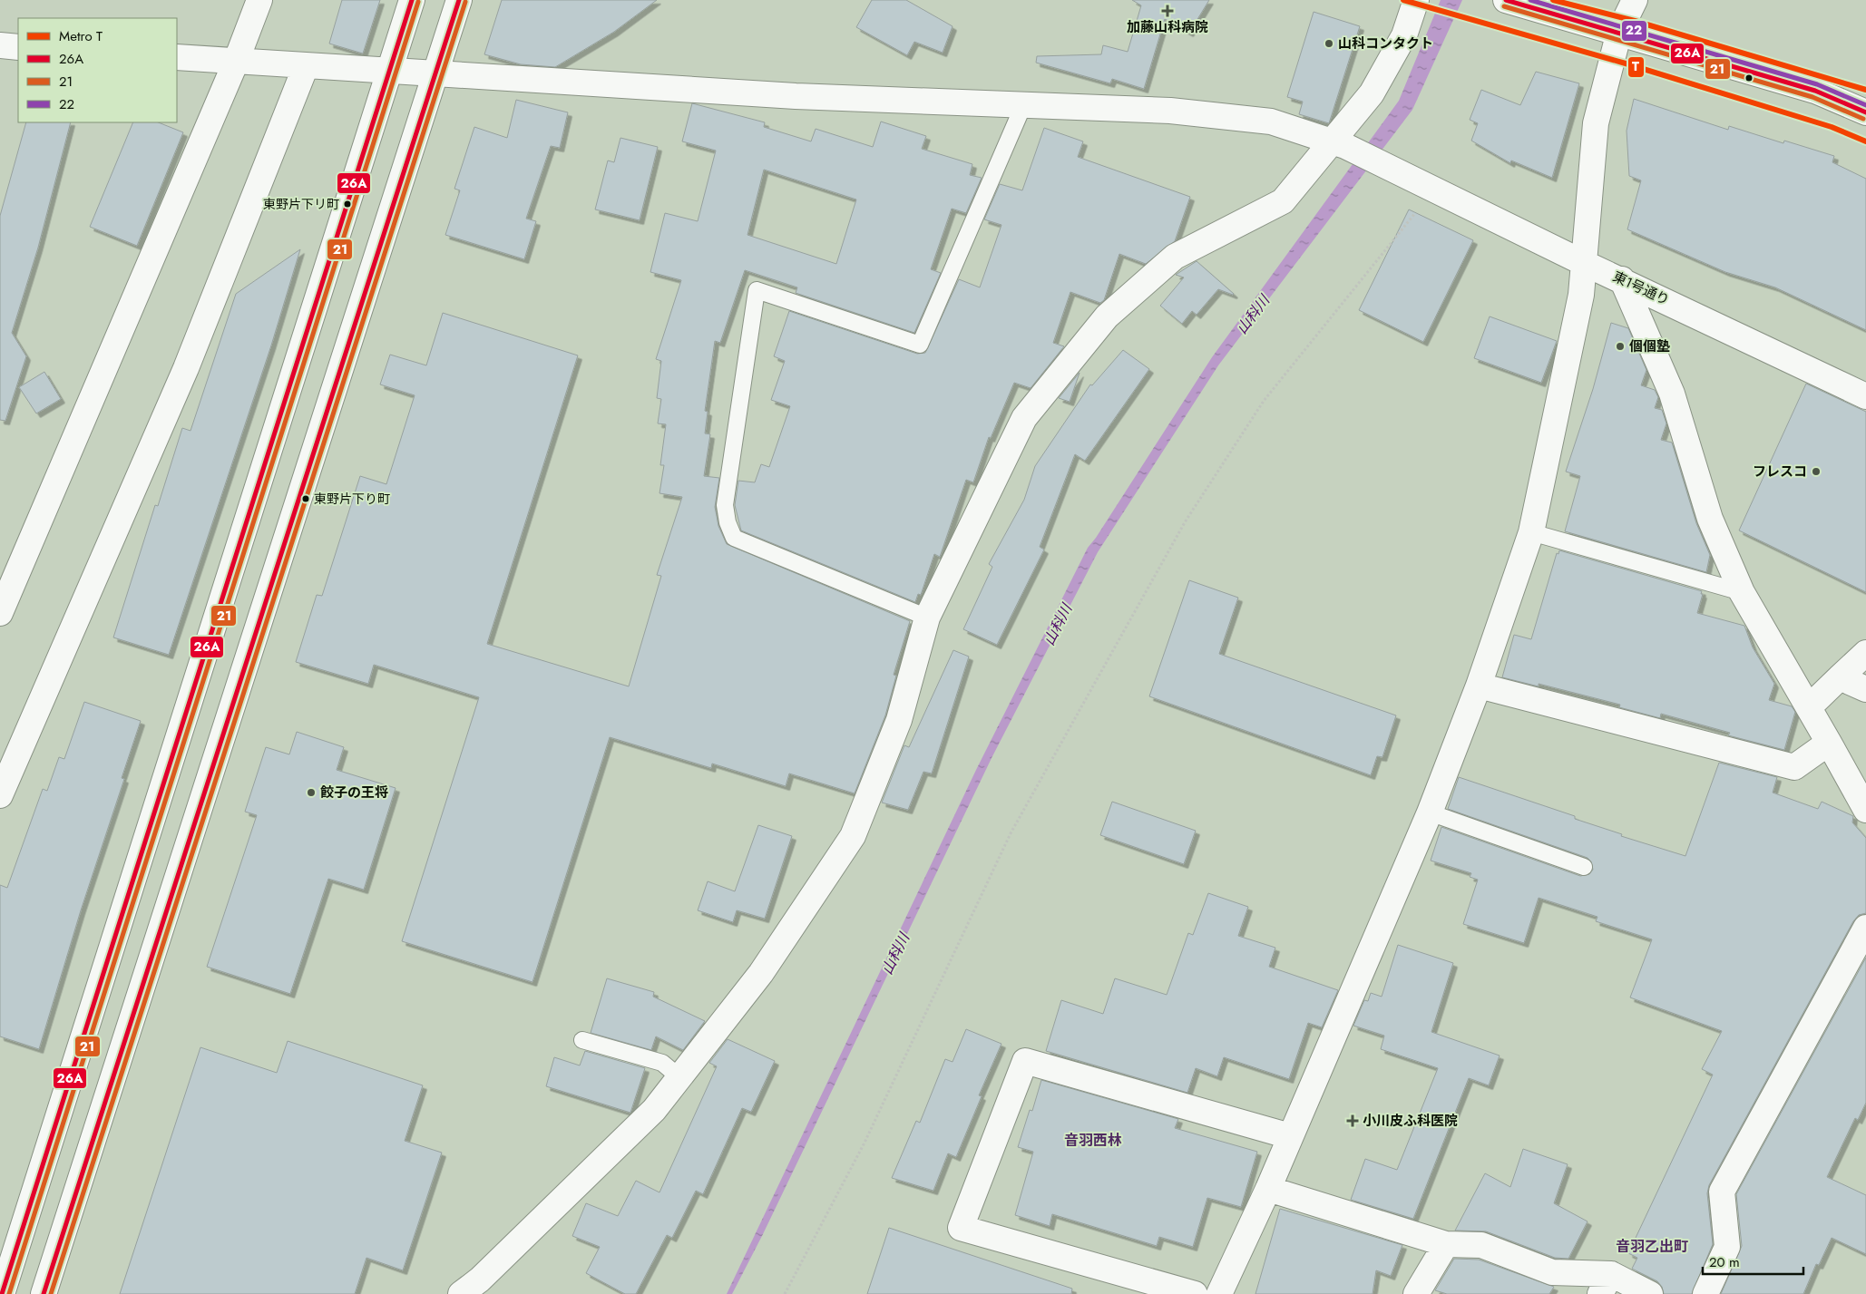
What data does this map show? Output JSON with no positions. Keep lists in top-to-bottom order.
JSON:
{
  "streets": {
    "main road": ["東1号通り"]
  },
  "districts": ["音羽西林", "音羽乙出町"],
  "water": ["山科川"],
  "places": {
    "health": ["加藤山科病院", "小川皮ふ科医院"],
    "other": [
      "山科コンタクト",
      "東野片下リ町",
      "個個塾",
      "フレスコ",
      "東野片下り町",
      "餃子の王将"
    ]
  },
  "lines": [
    "metro line T",
    "transit line 26A",
    "transit line 22",
    "transit line 21"
  ],
  "legend": [
    "Metro T",
    "26A",
    "21",
    "22"
  ],
  "scale_bar": "20 m"
}
